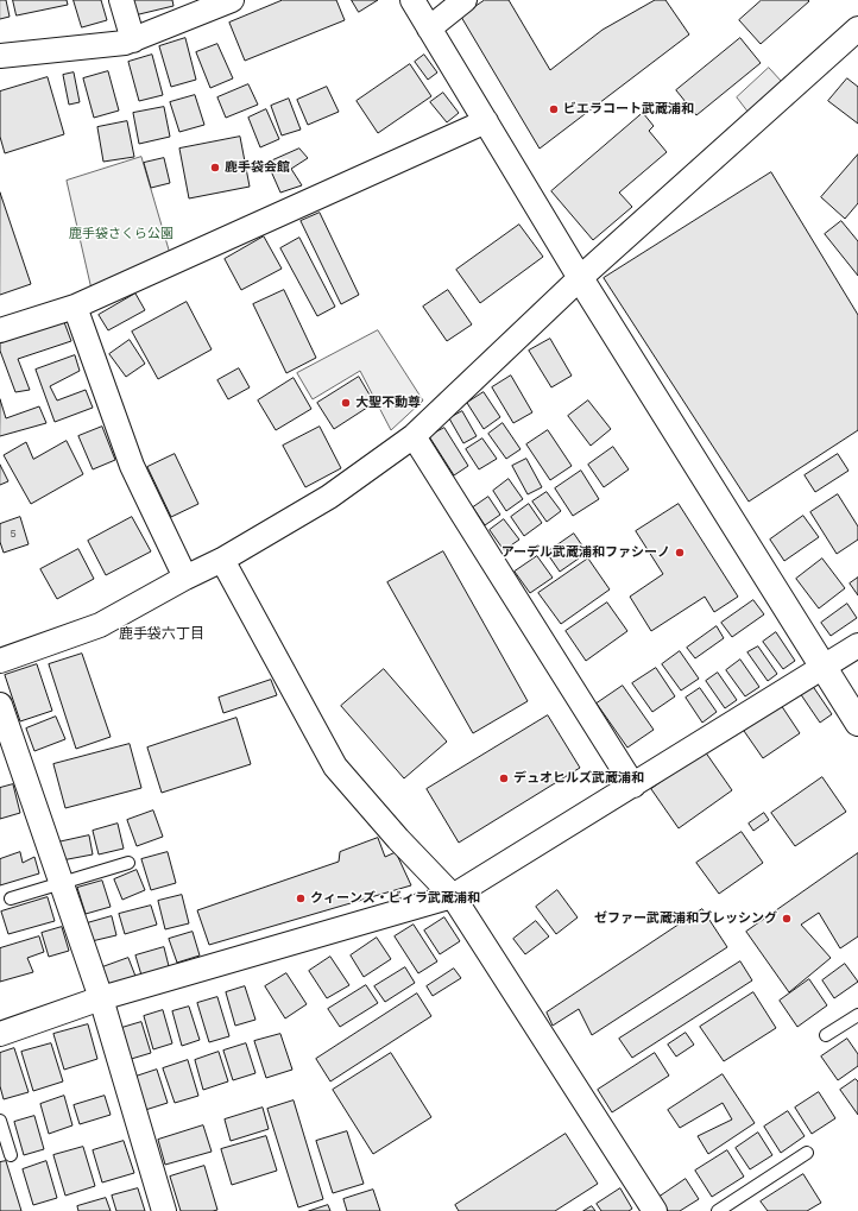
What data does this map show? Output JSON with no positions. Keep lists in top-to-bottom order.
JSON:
{
  "districts": ["鹿手袋六丁目"],
  "parks": ["鹿手袋さくら公園"],
  "places": [
    "ビエラコート武蔵浦和",
    "鹿手袋会館",
    "大聖不動尊",
    "アーデル武蔵浦和ファシーノ",
    "デュオヒルズ武蔵浦和",
    "クィーンズ・ビィラ武蔵浦和",
    "ゼファー武蔵浦和ブレッシング"
  ],
  "house_numbers": ["5"]
}
